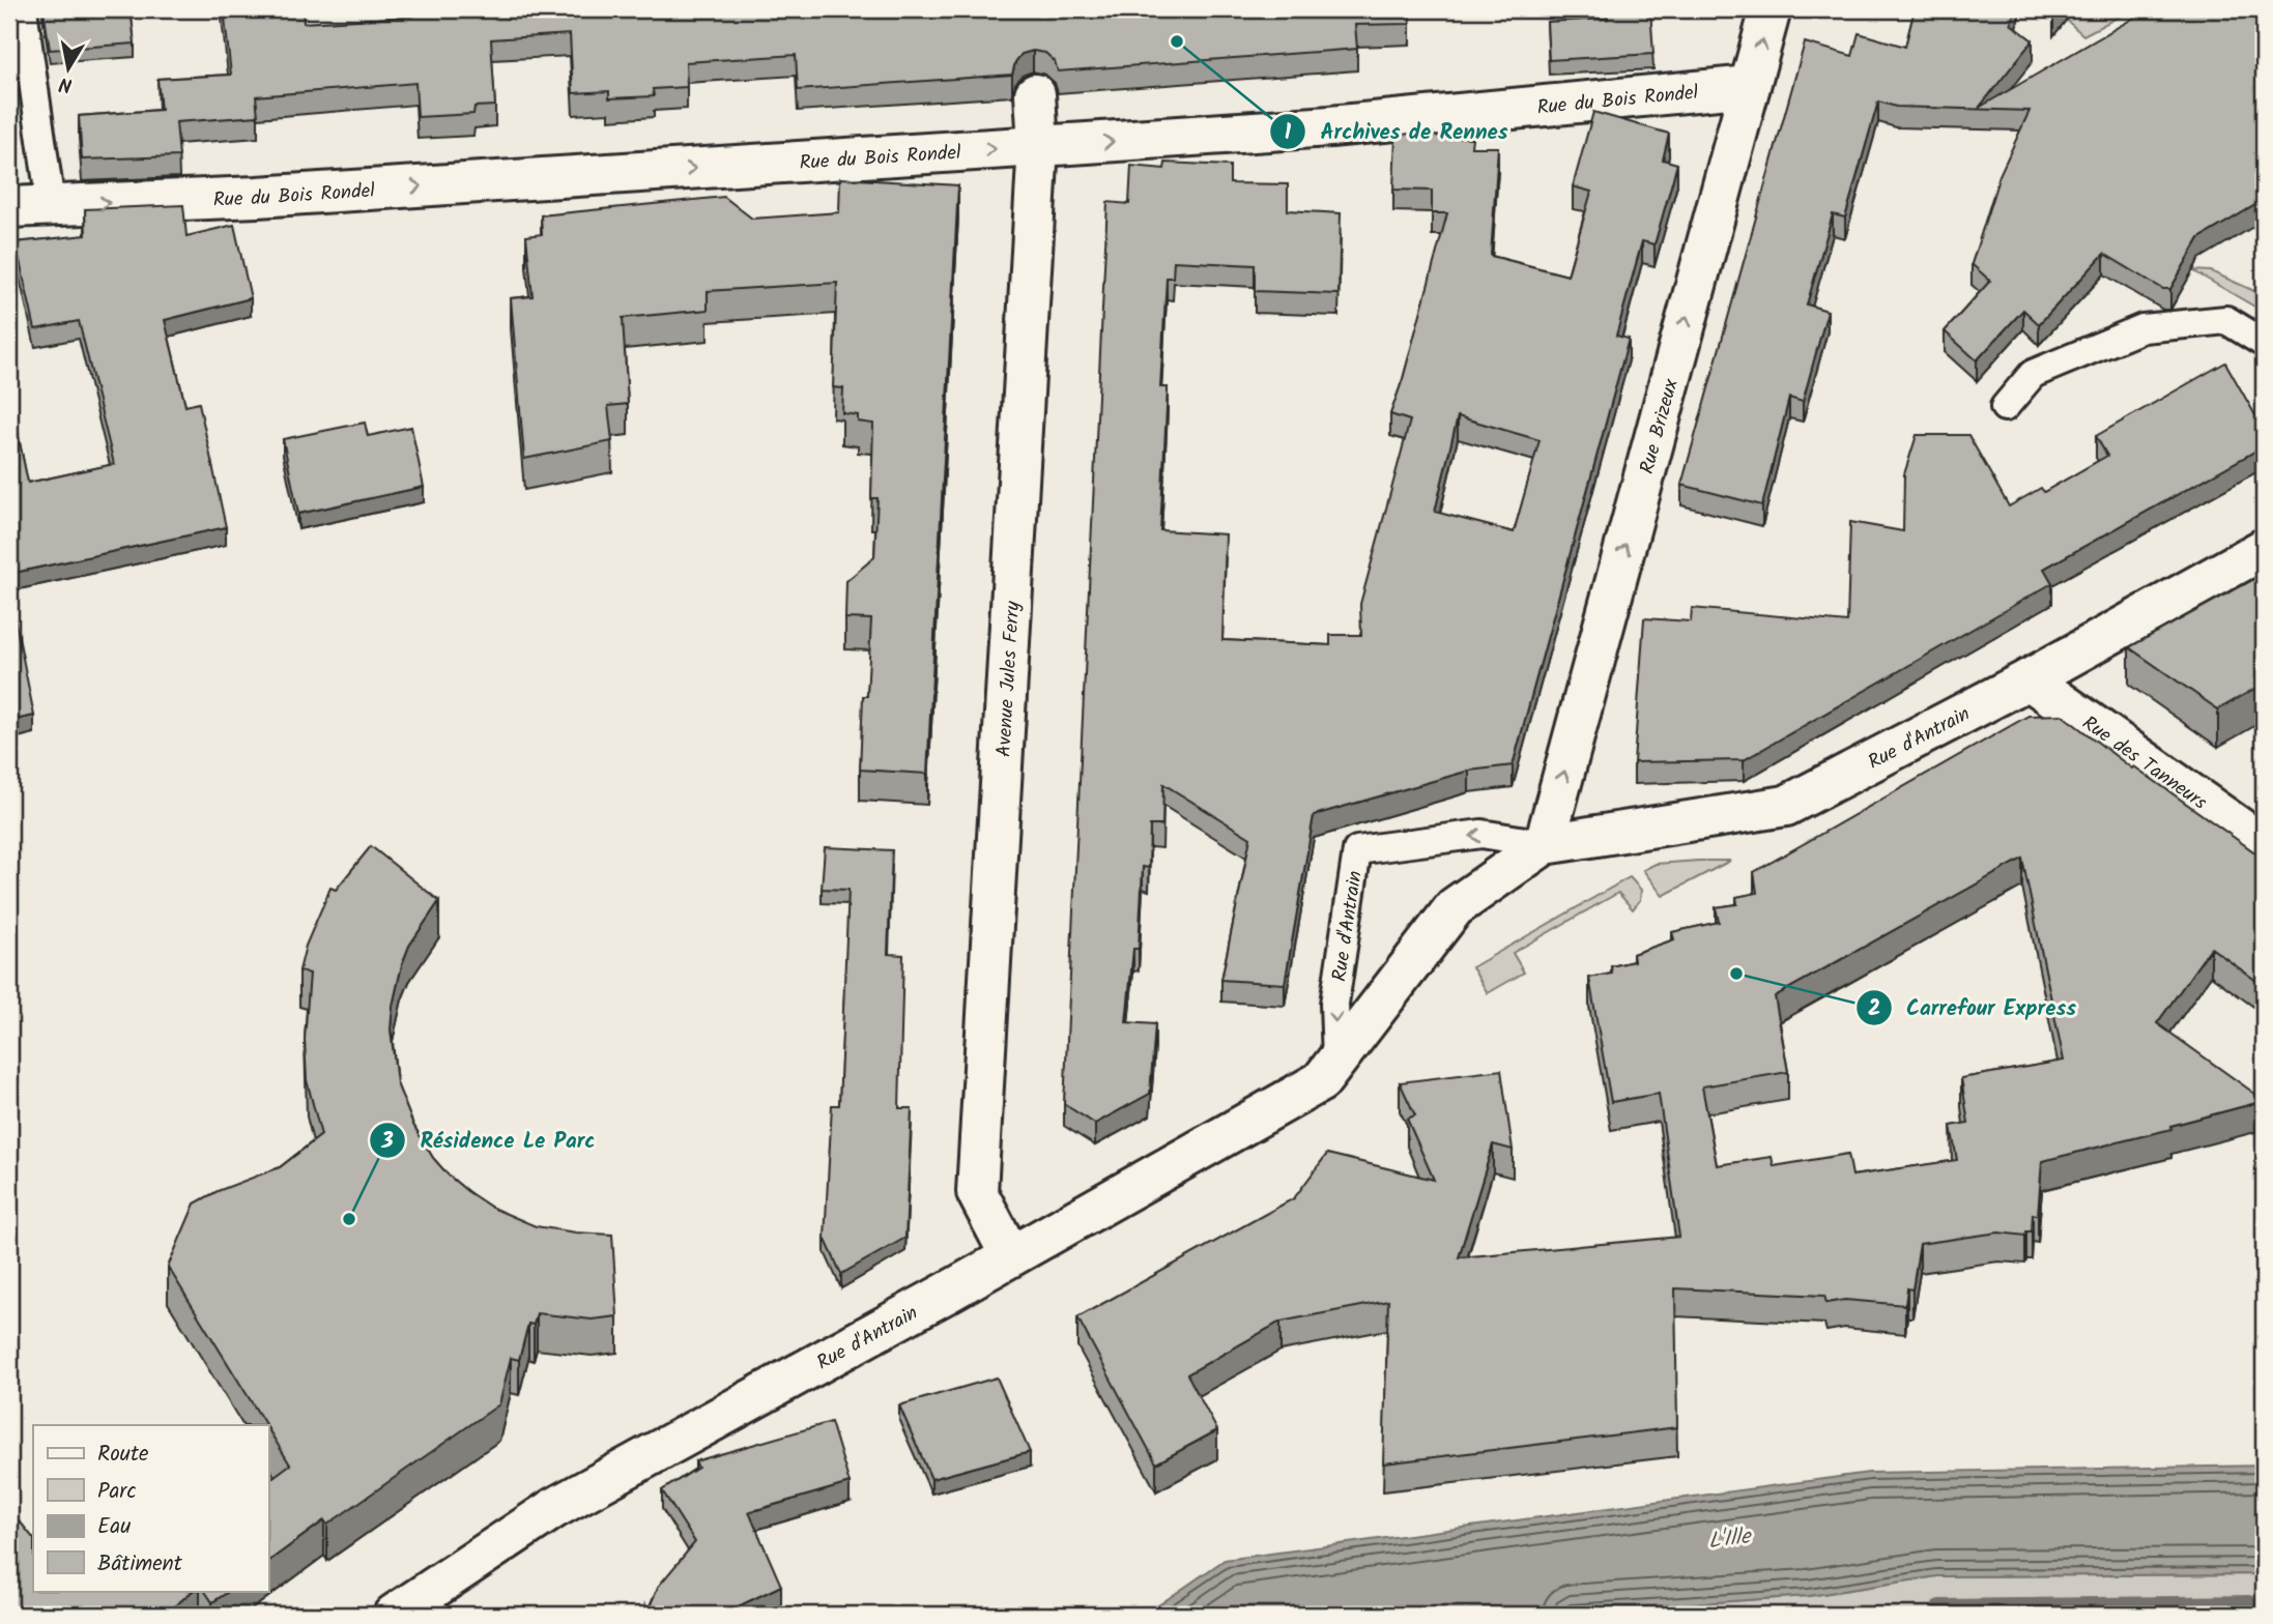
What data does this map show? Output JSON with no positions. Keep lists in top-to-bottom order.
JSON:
{
  "streets": {
    "street": [
      "Rue du Bois Rondel",
      "Rue Brizeux",
      "Avenue Jules Ferry",
      "Rue d'Antrain",
      "Rue des Tanneurs"
    ]
  },
  "crossings": [
    ["Rue du Bois Rondel", "Rue Brizeux"],
    ["Rue du Bois Rondel", "Avenue Jules Ferry"],
    ["Rue Brizeux", "Rue d'Antrain"],
    ["Avenue Jules Ferry", "Rue d'Antrain"],
    ["Rue d'Antrain", "Rue des Tanneurs"]
  ],
  "one_way": ["Rue du Bois Rondel", "Rue Brizeux"],
  "water": ["L'Ille"],
  "places": ["Archives de Rennes", "Carrefour Express", "Résidence Le Parc"],
  "legend": [
    "Route",
    "Parc",
    "Eau",
    "Bâtiment"
  ],
  "north": "bottom"
}
